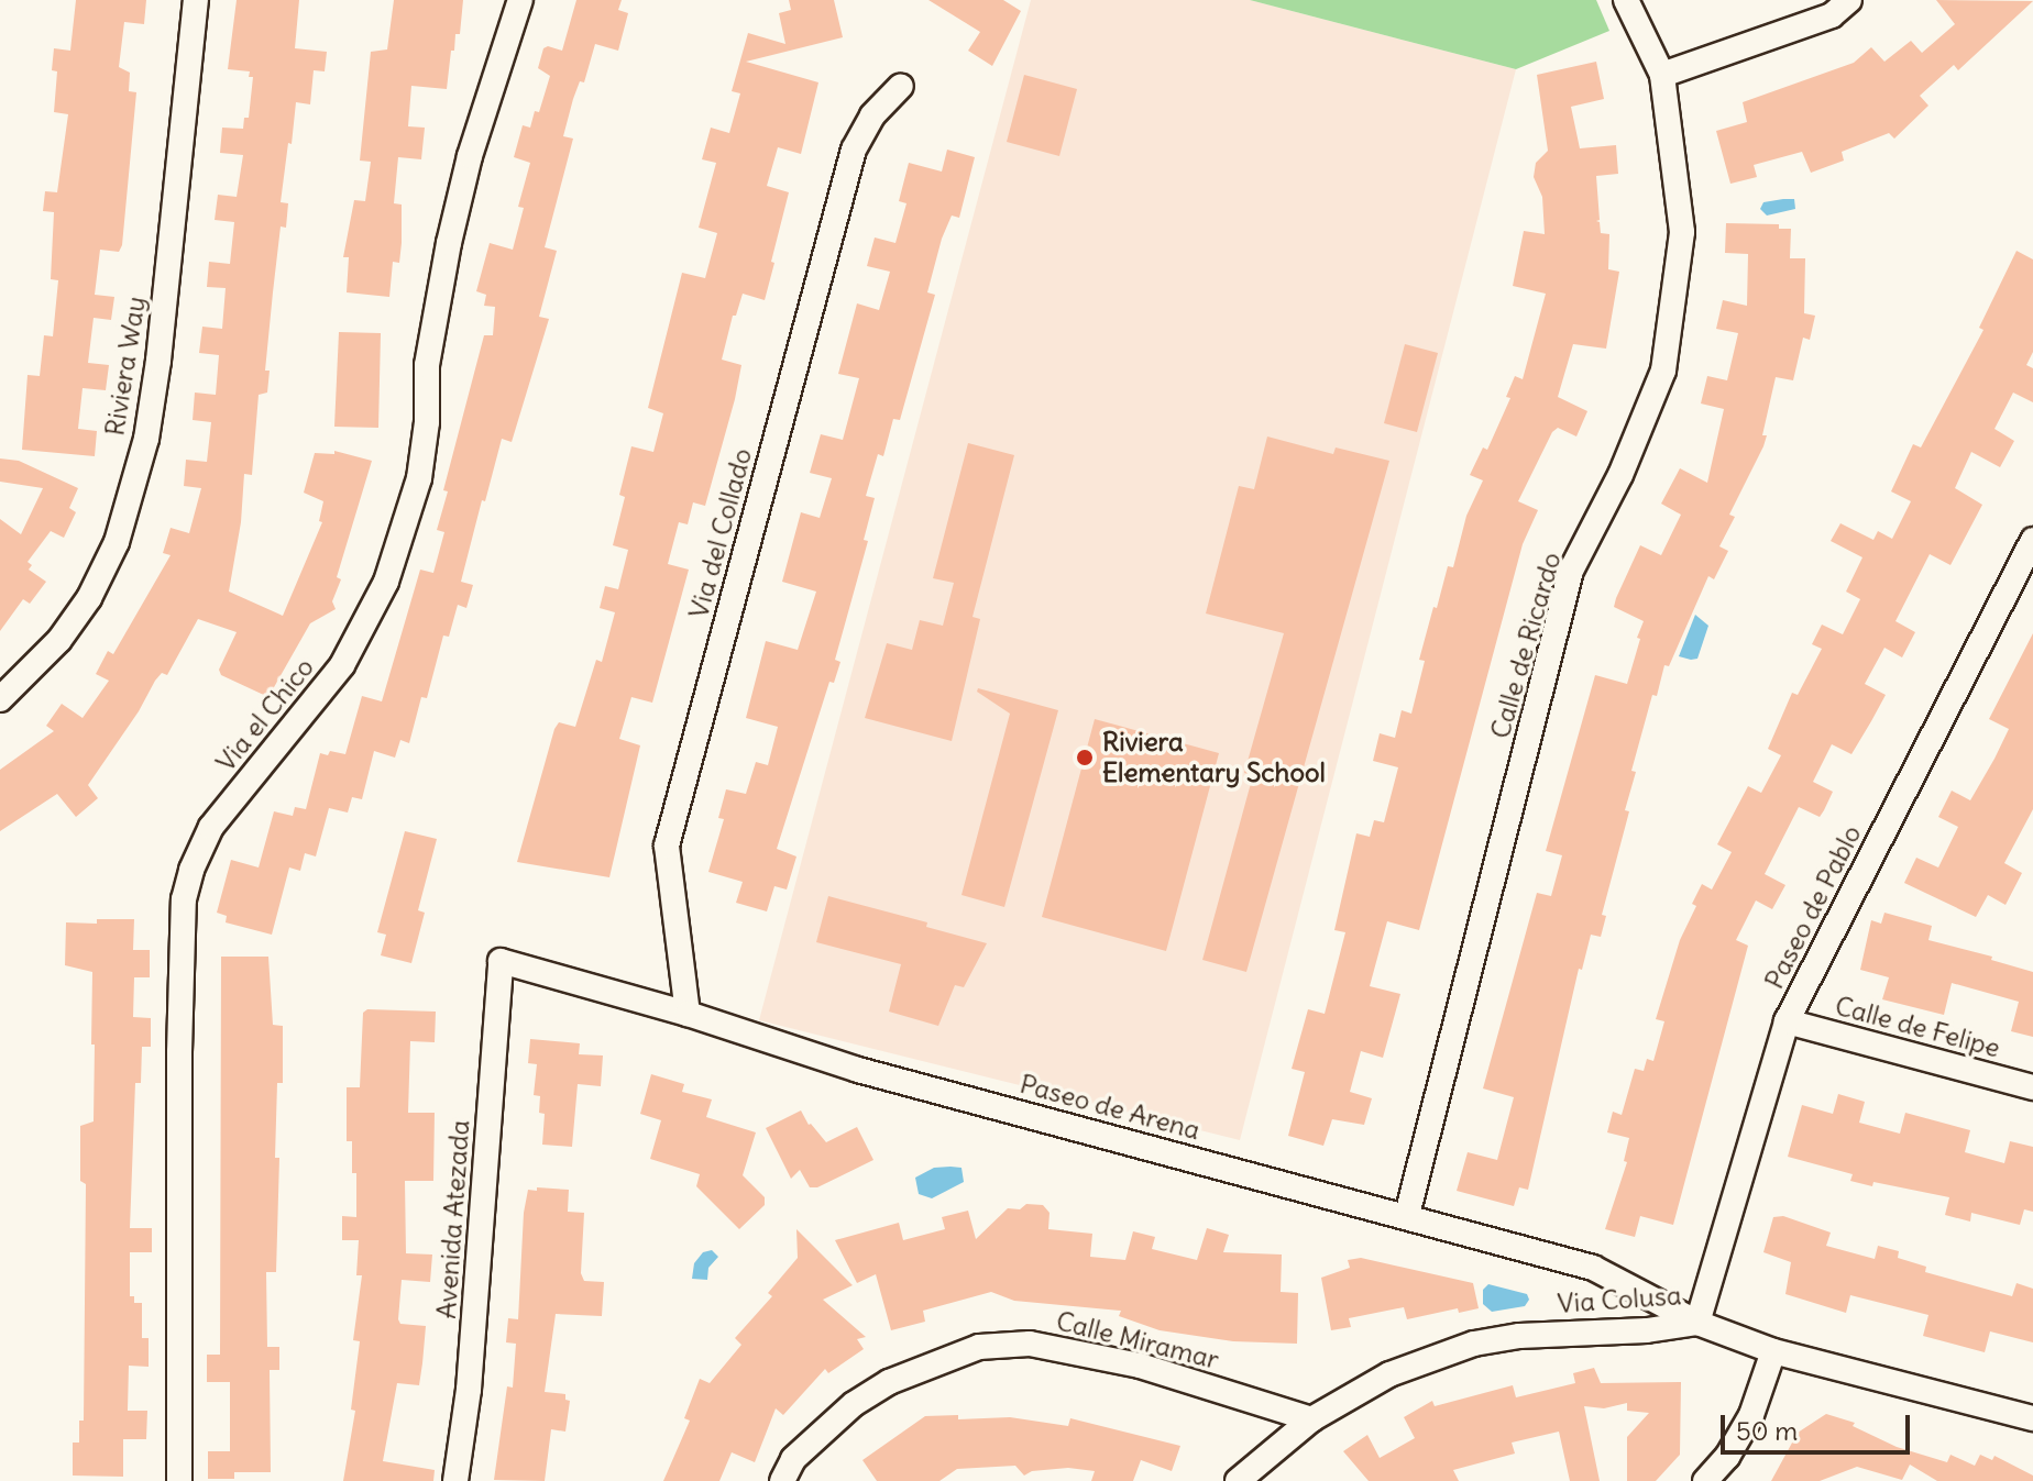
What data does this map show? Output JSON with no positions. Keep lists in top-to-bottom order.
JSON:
{
  "streets": {
    "street": [
      "Riviera Way",
      "Via del Collado",
      "Calle de Ricardo",
      "Via el Chico",
      "Paseo de Pablo",
      "Calle de Felipe",
      "Paseo de Arena",
      "Avenida Atezada",
      "Via Colusa",
      "Calle Miramar"
    ]
  },
  "crossings": [
    ["Via del Collado", "Paseo de Arena"],
    ["Calle de Ricardo", "Paseo de Arena"],
    ["Paseo de Pablo", "Calle de Felipe"],
    ["Paseo de Pablo", "Paseo de Arena"],
    ["Paseo de Pablo", "Via Colusa"],
    ["Paseo de Arena", "Avenida Atezada"],
    ["Paseo de Arena", "Via Colusa"],
    ["Via Colusa", "Calle Miramar"]
  ],
  "places": ["Riviera Elementary School"],
  "scale_bar": "50 m"
}
